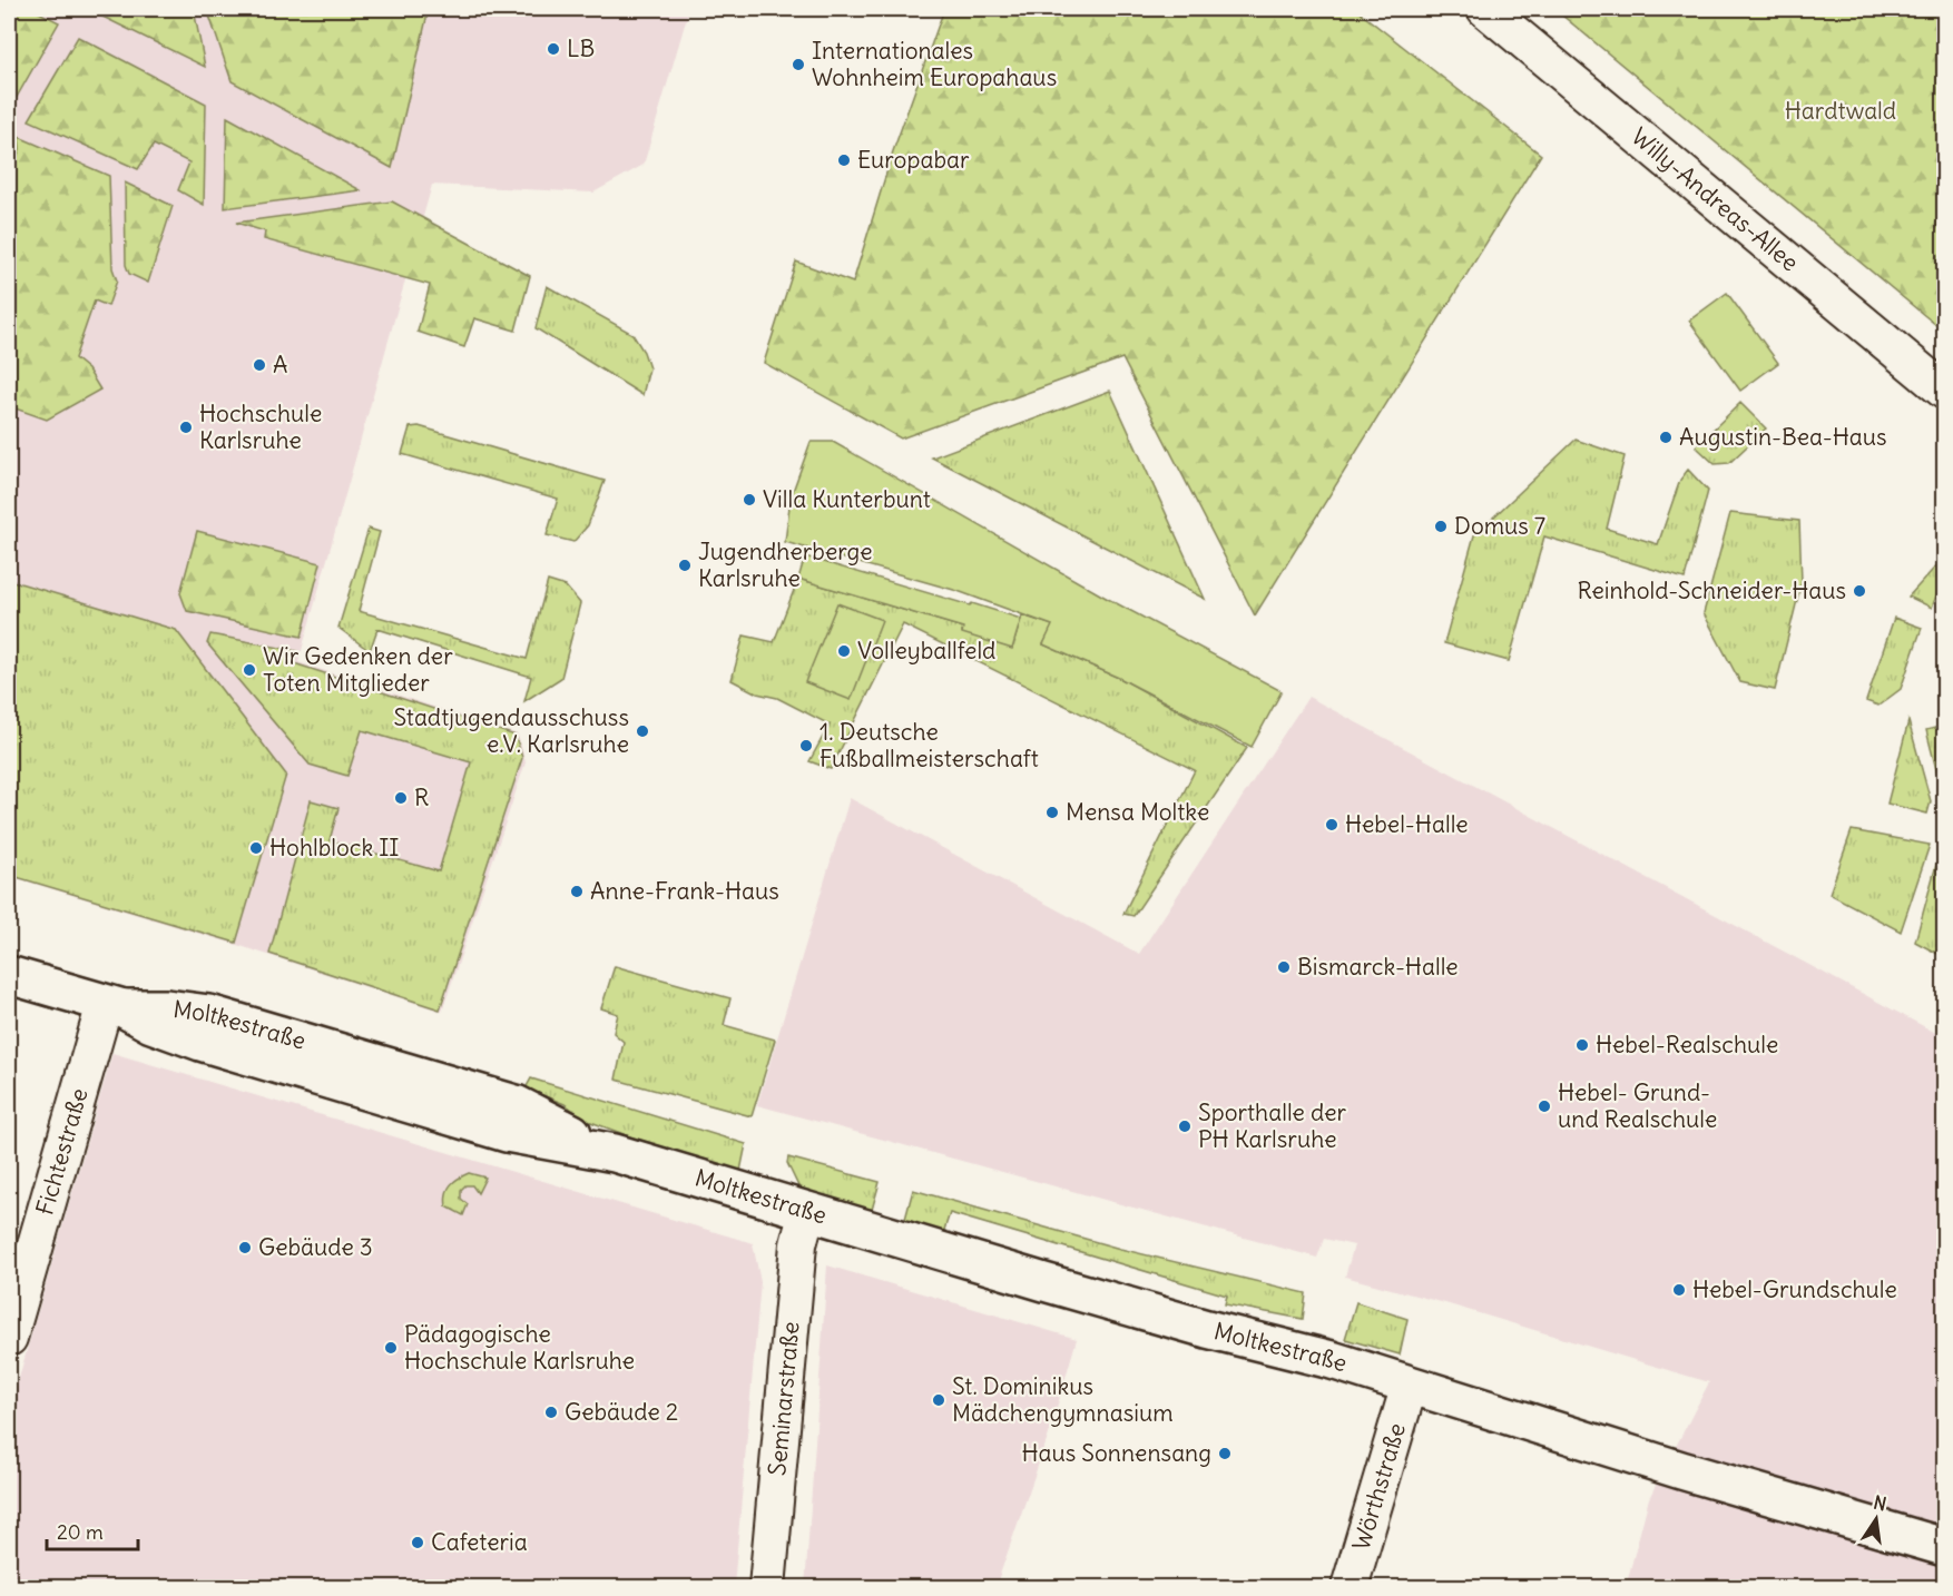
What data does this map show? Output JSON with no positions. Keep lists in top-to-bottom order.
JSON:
{
  "streets": {
    "main road": ["Moltkestraße"],
    "street": [
      "Willy-Andreas-Allee",
      "Fichtestraße",
      "Seminarstraße",
      "Wörthstraße"
    ]
  },
  "crossings": [
    ["Moltkestraße", "Fichtestraße"],
    ["Moltkestraße", "Seminarstraße"],
    ["Moltkestraße", "Wörthstraße"]
  ],
  "parks": ["Hardtwald"],
  "places": [
    "LB",
    "Internationales Wohnheim Europahaus",
    "Europabar",
    "A",
    "Hochschule Karlsruhe",
    "Augustin-Bea-Haus",
    "Villa Kunterbunt",
    "Domus 7",
    "Jugendherberge Karlsruhe",
    "Reinhold-Schneider-Haus",
    "Volleyballfeld",
    "Wir Gedenken der Toten Mitglieder",
    "Stadtjugendausschuss e.V. Karlsruhe",
    "1. Deutsche Fußballmeisterschaft",
    "R",
    "Mensa Moltke",
    "Hebel-Halle",
    "Hohlblock II",
    "Anne-Frank-Haus",
    "Bismarck-Halle",
    "Hebel-Realschule",
    "Hebel- Grund- und Realschule",
    "Sporthalle der PH Karlsruhe",
    "Gebäude 3",
    "Hebel-Grundschule",
    "Pädagogische Hochschule Karlsruhe",
    "St. Dominikus Mädchengymnasium",
    "Gebäude 2",
    "Haus Sonnensang",
    "Cafeteria"
  ],
  "scale_bar": "20 m",
  "north": "top"
}
